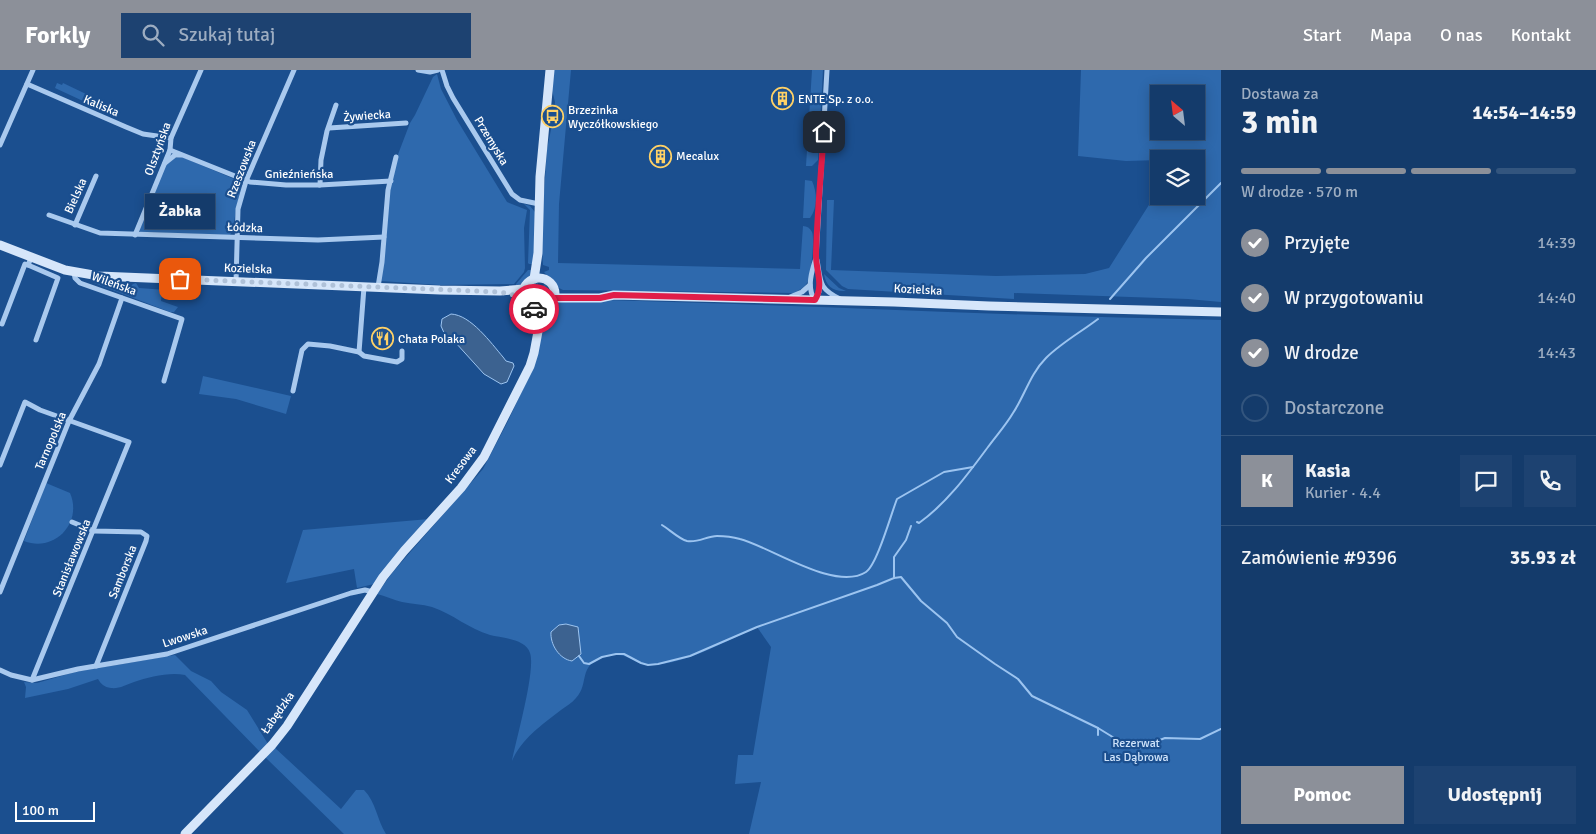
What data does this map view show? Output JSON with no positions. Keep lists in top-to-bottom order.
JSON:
{
  "streets": {
    "street": [
      "Kaliska",
      "Żywiecka",
      "Przemyska",
      "Olsztyńska",
      "Rzeszowska",
      "Gnieźnieńska",
      "Bielska",
      "Łódzka",
      "Kozielska",
      "Wileńska",
      "Tarnopolska",
      "Kresowa",
      "Stanisławowska",
      "Samborska",
      "Lwowska",
      "Łabędzka"
    ]
  },
  "crossings": [
    ["Kaliska", "Olsztyńska"],
    ["Żywiecka", "Gnieźnieńska"],
    ["Olsztyńska", "Gnieźnieńska"],
    ["Olsztyńska", "Łódzka"],
    ["Rzeszowska", "Gnieźnieńska"],
    ["Rzeszowska", "Łódzka"],
    ["Rzeszowska", "Kozielska"],
    ["Bielska", "Łódzka"],
    ["Kozielska", "Wileńska"],
    ["Kozielska", "Kresowa"],
    ["Wileńska", "Tarnopolska"],
    ["Tarnopolska", "Stanisławowska"],
    ["Kresowa", "Lwowska"],
    ["Kresowa", "Łabędzka"],
    ["Stanisławowska", "Samborska"],
    ["Stanisławowska", "Lwowska"],
    ["Samborska", "Lwowska"],
    ["Lwowska", "Łabędzka"]
  ],
  "parks": ["Rezerwat Las Dąbrowa"],
  "places": {
    "building": ["ENTE Sp. z o.o.", "Mecalux"],
    "bus stop": ["Brzezinka Wyczółkowskiego"],
    "other": ["Żabka"],
    "restaurant": ["Chata Polaka"]
  },
  "scale_bar": "100 m",
  "north": "top left",
  "page": {
    "header": "Forkly",
    "search": "Szukaj tutaj",
    "nav": [
      "Start",
      "Mapa",
      "O nas",
      "Kontakt"
    ],
    "heading": ["3 min", "Dostawa za", "14:54–14:59"],
    "panel": [
      "Kasia",
      "Kurier · 4.4",
      "Zamówienie #9396",
      "35.93 zł"
    ],
    "bar": "W drodze · 570 m",
    "bubble": "Żabka",
    "list": [
      ["Przyjęte", "14:39"],
      ["W przygotowaniu", "14:40"],
      ["W drodze", "14:43"],
      "Dostarczone"
    ],
    "round": "K",
    "buttons": ["Pomoc", "Udostępnij"],
    "scale": "100 m"
  }
}
